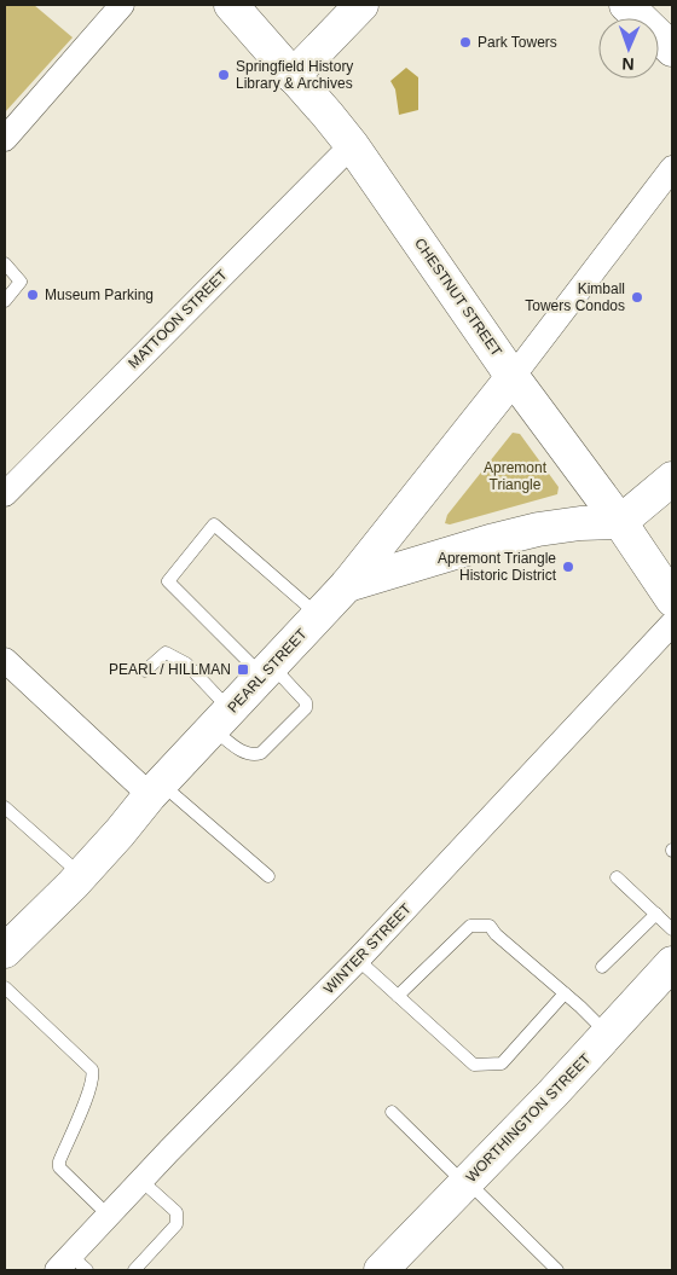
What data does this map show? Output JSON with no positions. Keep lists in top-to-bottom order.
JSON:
{
  "streets": {
    "main road": ["CHESTNUT STREET", "PEARL STREET", "WORTHINGTON STREET"],
    "street": ["MATTOON STREET", "WINTER STREET"]
  },
  "crossings": [
    ["CHESTNUT STREET", "MATTOON STREET"],
    ["CHESTNUT STREET", "PEARL STREET"]
  ],
  "parks": ["Apremont Triangle"],
  "places": {
    "other": [
      "Park Towers",
      "Springfield History Library & Archives",
      "Museum Parking",
      "Kimball Towers Condos",
      "Apremont Triangle Historic District"
    ],
    "transit": ["PEARL / HILLMAN"]
  },
  "north": "bottom"
}
